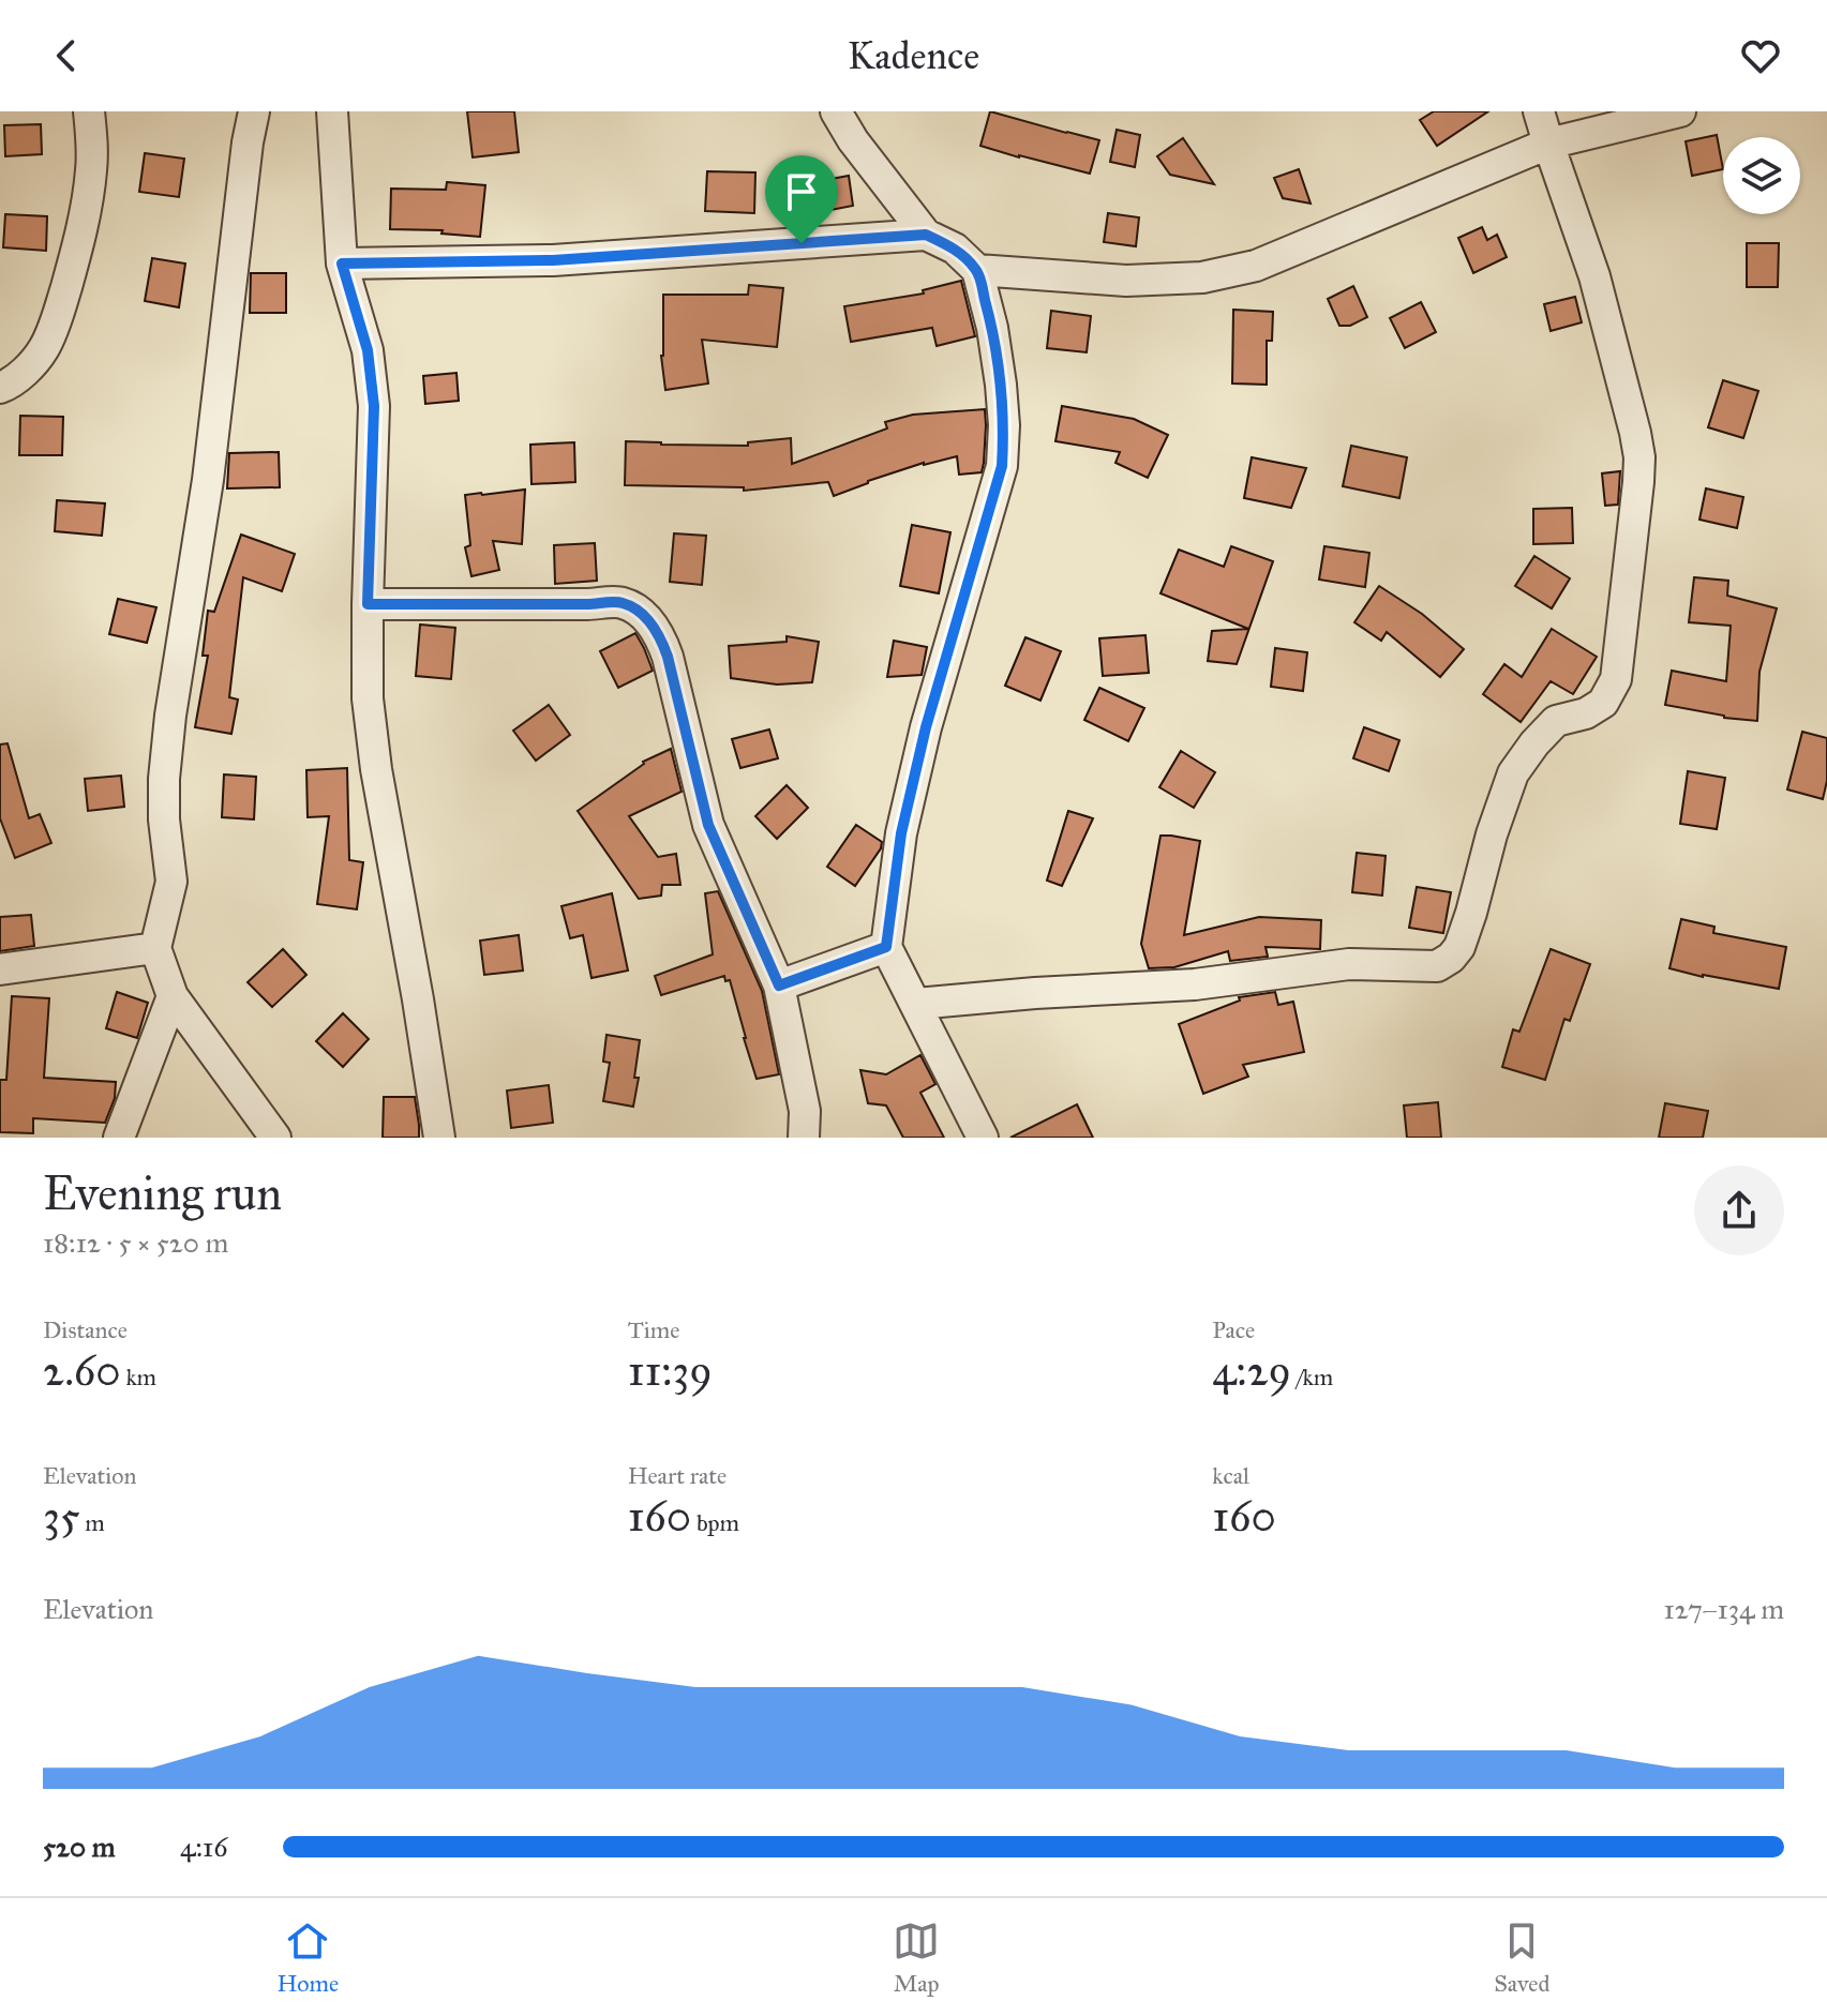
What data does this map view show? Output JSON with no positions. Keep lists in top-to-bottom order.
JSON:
{
  "page": {
    "header": "Kadence",
    "heading": ["Evening run", "18:12 · 5 × 520 m"],
    "stats": [
      ["Distance", "2.60 km"],
      ["Time", "11:39"],
      ["Pace", "4:29 /km"],
      ["Elevation", "35 m"],
      ["Heart rate", "160 bpm"],
      ["kcal", "160"]
    ],
    "chart": ["Elevation", "127–134 m"],
    "list": [
      {
        "name": "520 m",
        "note": "4:16"
      }
    ],
    "tabs": ["Home", "Map", "Saved"]
  }
}
